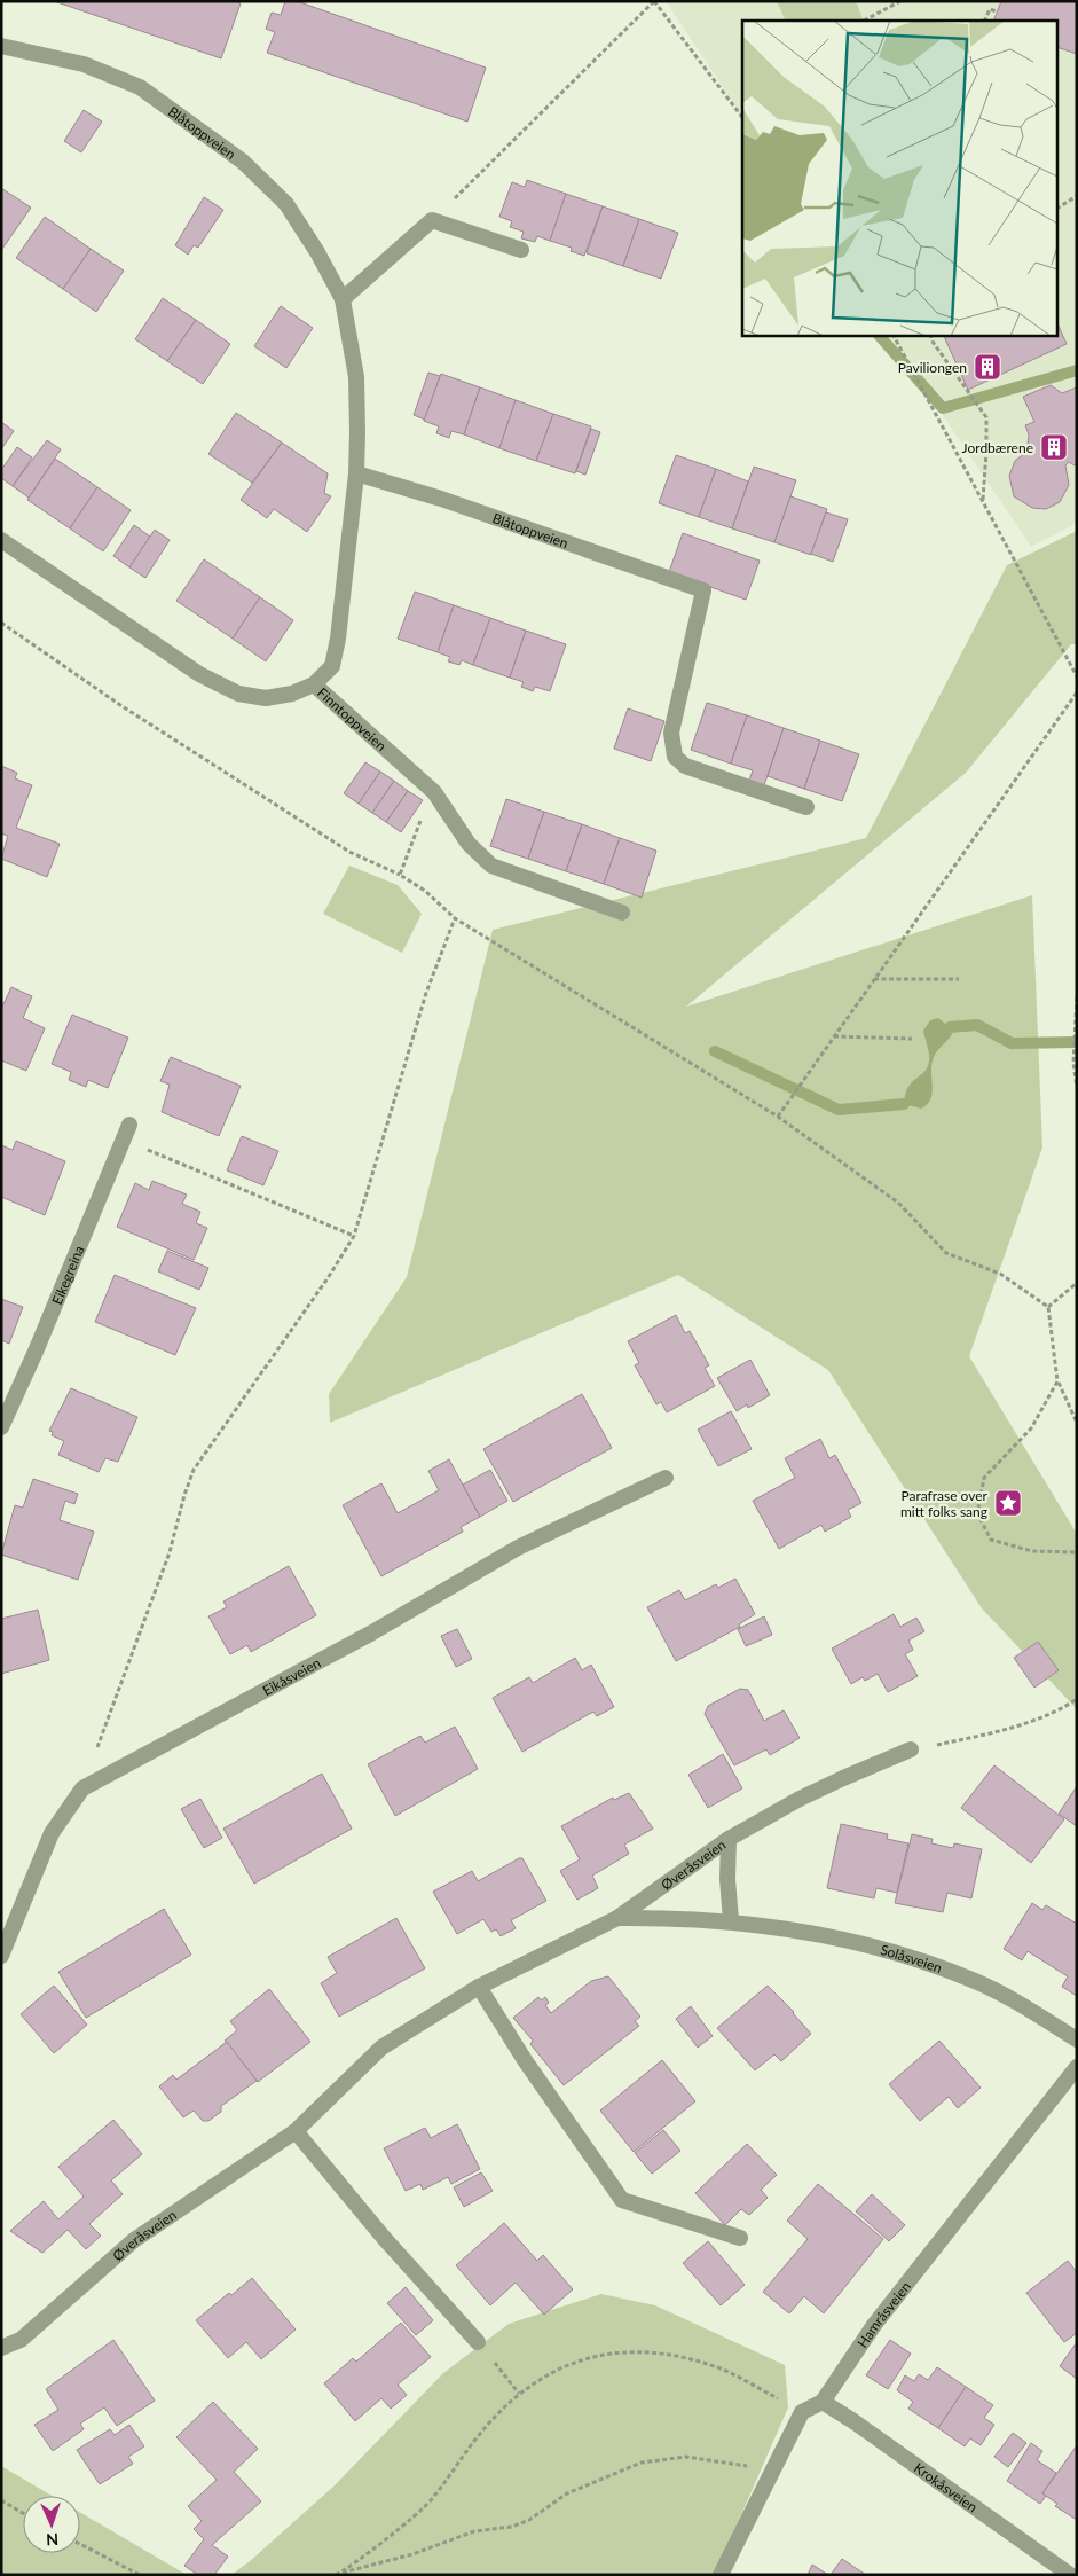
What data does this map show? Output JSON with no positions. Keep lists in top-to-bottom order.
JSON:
{
  "streets": {
    "street": [
      "Blåtoppveien",
      "Finntoppveien",
      "Eikegreina",
      "Eikåsveien",
      "Øveråsveien",
      "Solåsveien",
      "Hamråsveien",
      "Krokåsveien"
    ]
  },
  "crossings": [
    ["Blåtoppveien", "Finntoppveien"],
    ["Øveråsveien", "Solåsveien"],
    ["Hamråsveien", "Krokåsveien"]
  ],
  "places": {
    "building": ["Paviliongen", "Jordbærene"],
    "place": ["Parafrase over mitt folks sang"]
  },
  "north": "bottom"
}
